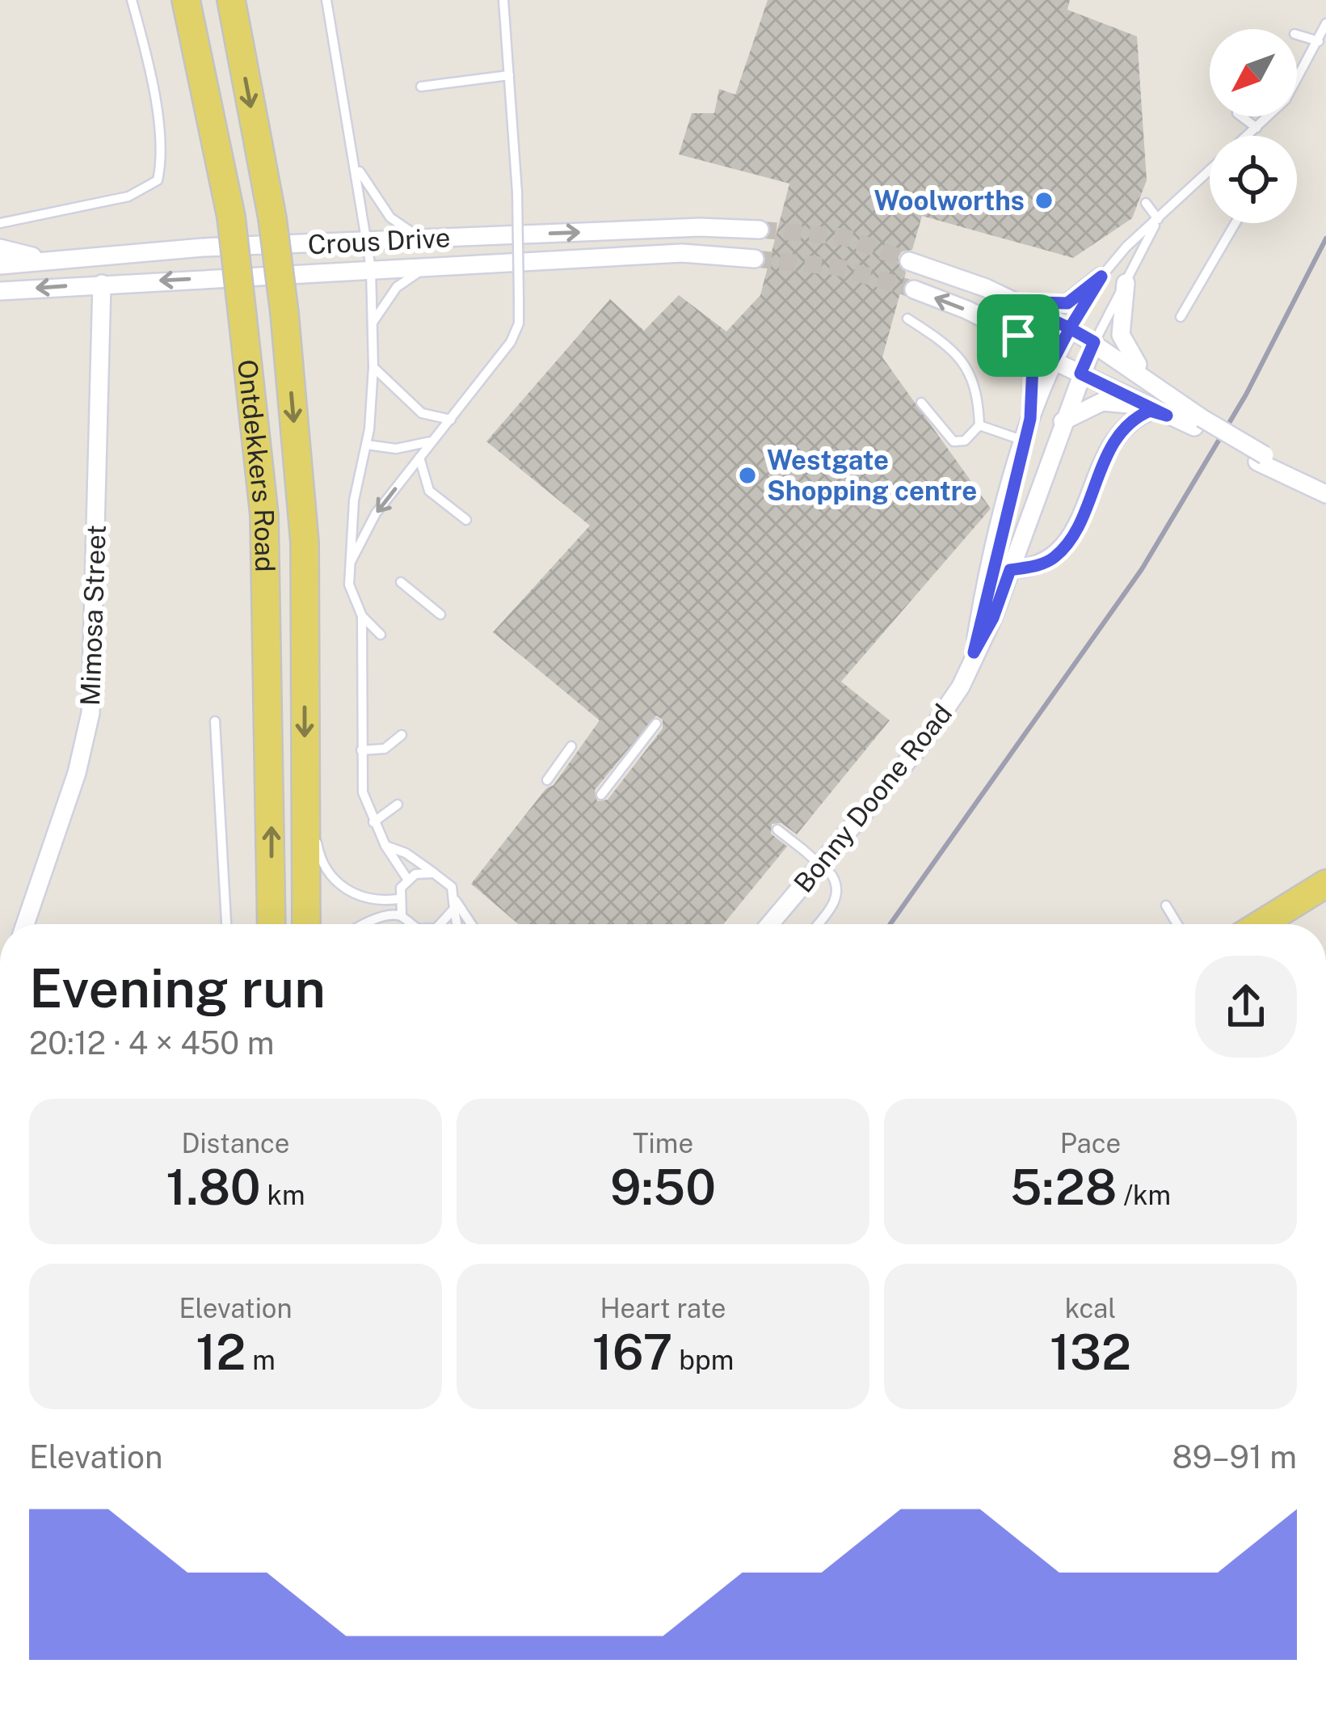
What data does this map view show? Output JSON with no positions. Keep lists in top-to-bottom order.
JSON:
{
  "streets": {
    "main road": ["Ontdekkers Road"],
    "street": ["Crous Drive", "Mimosa Street", "Bonny Doone Road"]
  },
  "crossings": [
    ["Crous Drive", "Mimosa Street"]
  ],
  "places": ["Woolworths", "Westgate Shopping centre"],
  "north": "bottom left",
  "page": {
    "heading": ["Evening run", "20:12 · 4 × 450 m"],
    "stats": [
      ["Distance", "1.80 km"],
      ["Time", "9:50"],
      ["Pace", "5:28 /km"],
      ["Elevation", "12 m"],
      ["Heart rate", "167 bpm"],
      ["kcal", "132"]
    ],
    "chart": ["Elevation", "89–91 m"]
  }
}
